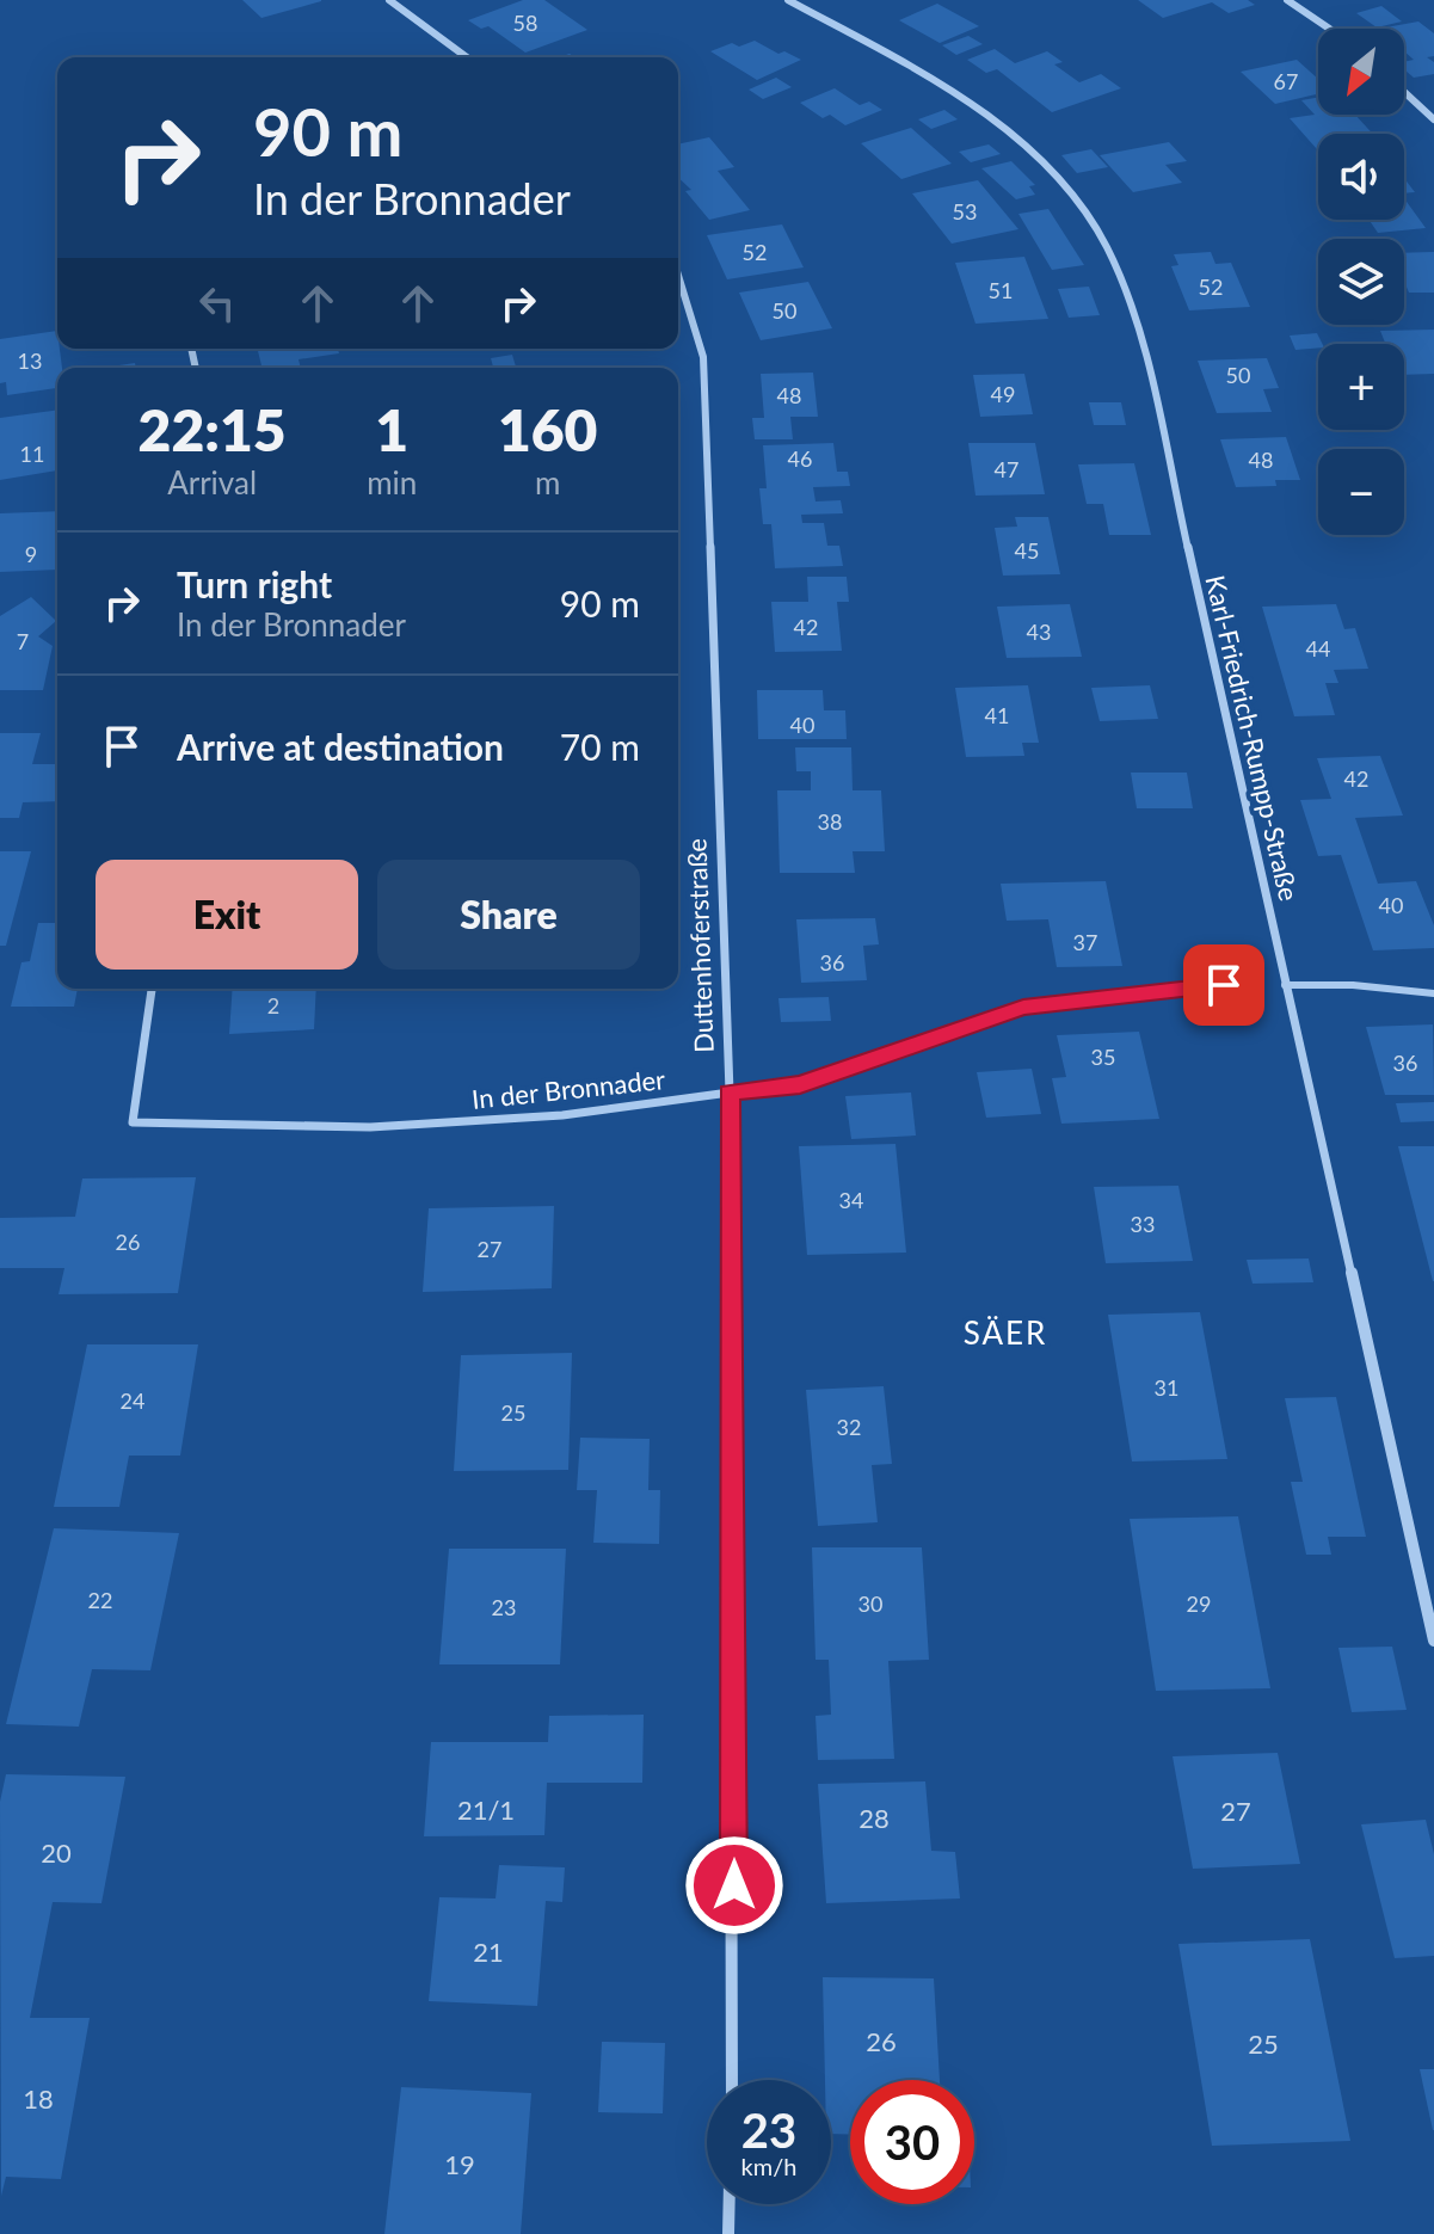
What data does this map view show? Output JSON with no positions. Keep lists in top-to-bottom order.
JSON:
{
  "streets": {
    "street": ["Karl-Friedrich-Rumpp-Straße", "Duttenhoferstraße", "In der Bronnader"]
  },
  "crossings": [
    ["Duttenhoferstraße", "In der Bronnader"]
  ],
  "districts": ["SÄER"],
  "house_numbers": [
    "58",
    "67",
    "53",
    "52",
    "52",
    "51",
    "50",
    "13",
    "50",
    "49",
    "48",
    "11",
    "46",
    "48",
    "47",
    "45",
    "9",
    "42",
    "43",
    "7",
    "44",
    "41",
    "40",
    "42",
    "38",
    "40",
    "37",
    "36",
    "2",
    "35",
    "36",
    "34",
    "33",
    "26",
    "27",
    "31",
    "24",
    "25",
    "32",
    "22",
    "30",
    "29",
    "23",
    "21/1",
    "27",
    "28",
    "20",
    "21",
    "26",
    "25",
    "18",
    "19"
  ],
  "north": "bottom left",
  "page": {
    "map_buttons": ["+", "−"],
    "turn": ["90 m", "In der Bronnader"],
    "eta": [
      "22:15",
      "Arrival",
      "1",
      "min",
      "160",
      "m"
    ],
    "list": [
      {
        "name": "Turn right",
        "note": "In der Bronnader",
        "value": "90 m"
      },
      {
        "name": "Arrive at destination",
        "value": "70 m"
      }
    ],
    "buttons": ["Exit", "Share"],
    "speed": "23 km/h",
    "limit": "30"
  }
}
